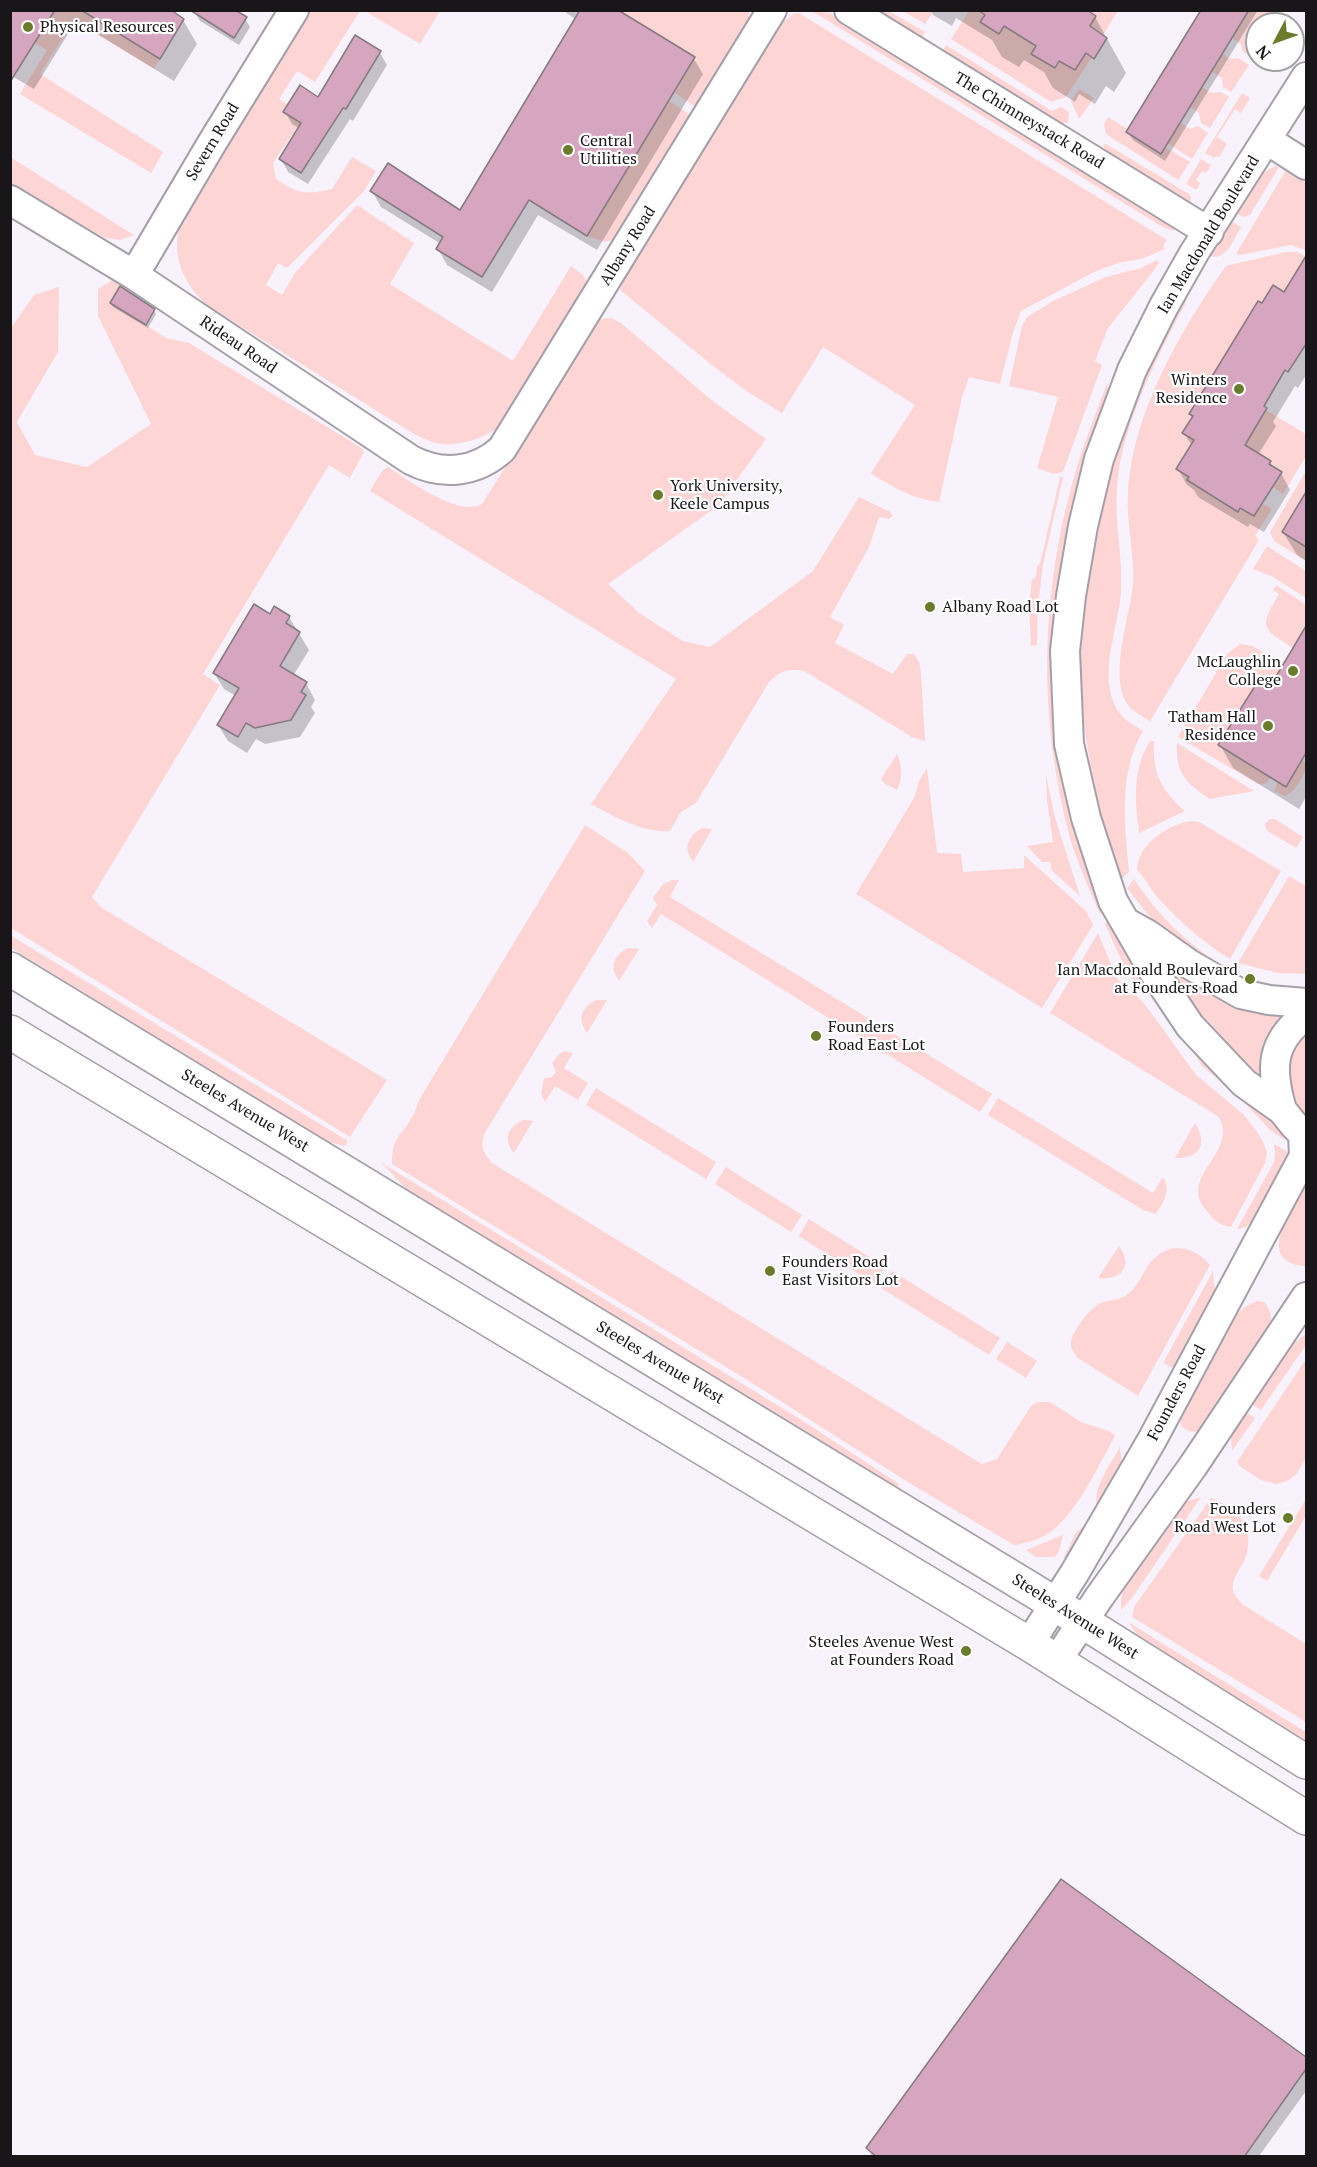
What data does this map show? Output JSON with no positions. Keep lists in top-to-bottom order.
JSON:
{
  "streets": {
    "main road": ["Steeles Avenue West"],
    "street": [
      "The Chimneystack Road",
      "Severn Road",
      "Ian Macdonald Boulevard",
      "Albany Road",
      "Rideau Road",
      "Founders Road"
    ]
  },
  "crossings": [
    ["The Chimneystack Road", "Ian Macdonald Boulevard"],
    ["Severn Road", "Rideau Road"],
    ["Ian Macdonald Boulevard", "Founders Road"],
    ["Albany Road", "Rideau Road"],
    ["Steeles Avenue West", "Founders Road"]
  ],
  "places": [
    "Physical Resources",
    "Central Utilities",
    "Winters Residence",
    "York University, Keele Campus",
    "Albany Road Lot",
    "McLaughlin College",
    "Tatham Hall Residence",
    "Ian Macdonald Boulevard at Founders Road",
    "Founders Road East Lot",
    "Founders Road East Visitors Lot",
    "Founders Road West Lot",
    "Steeles Avenue West at Founders Road"
  ],
  "north": "bottom left"
}
